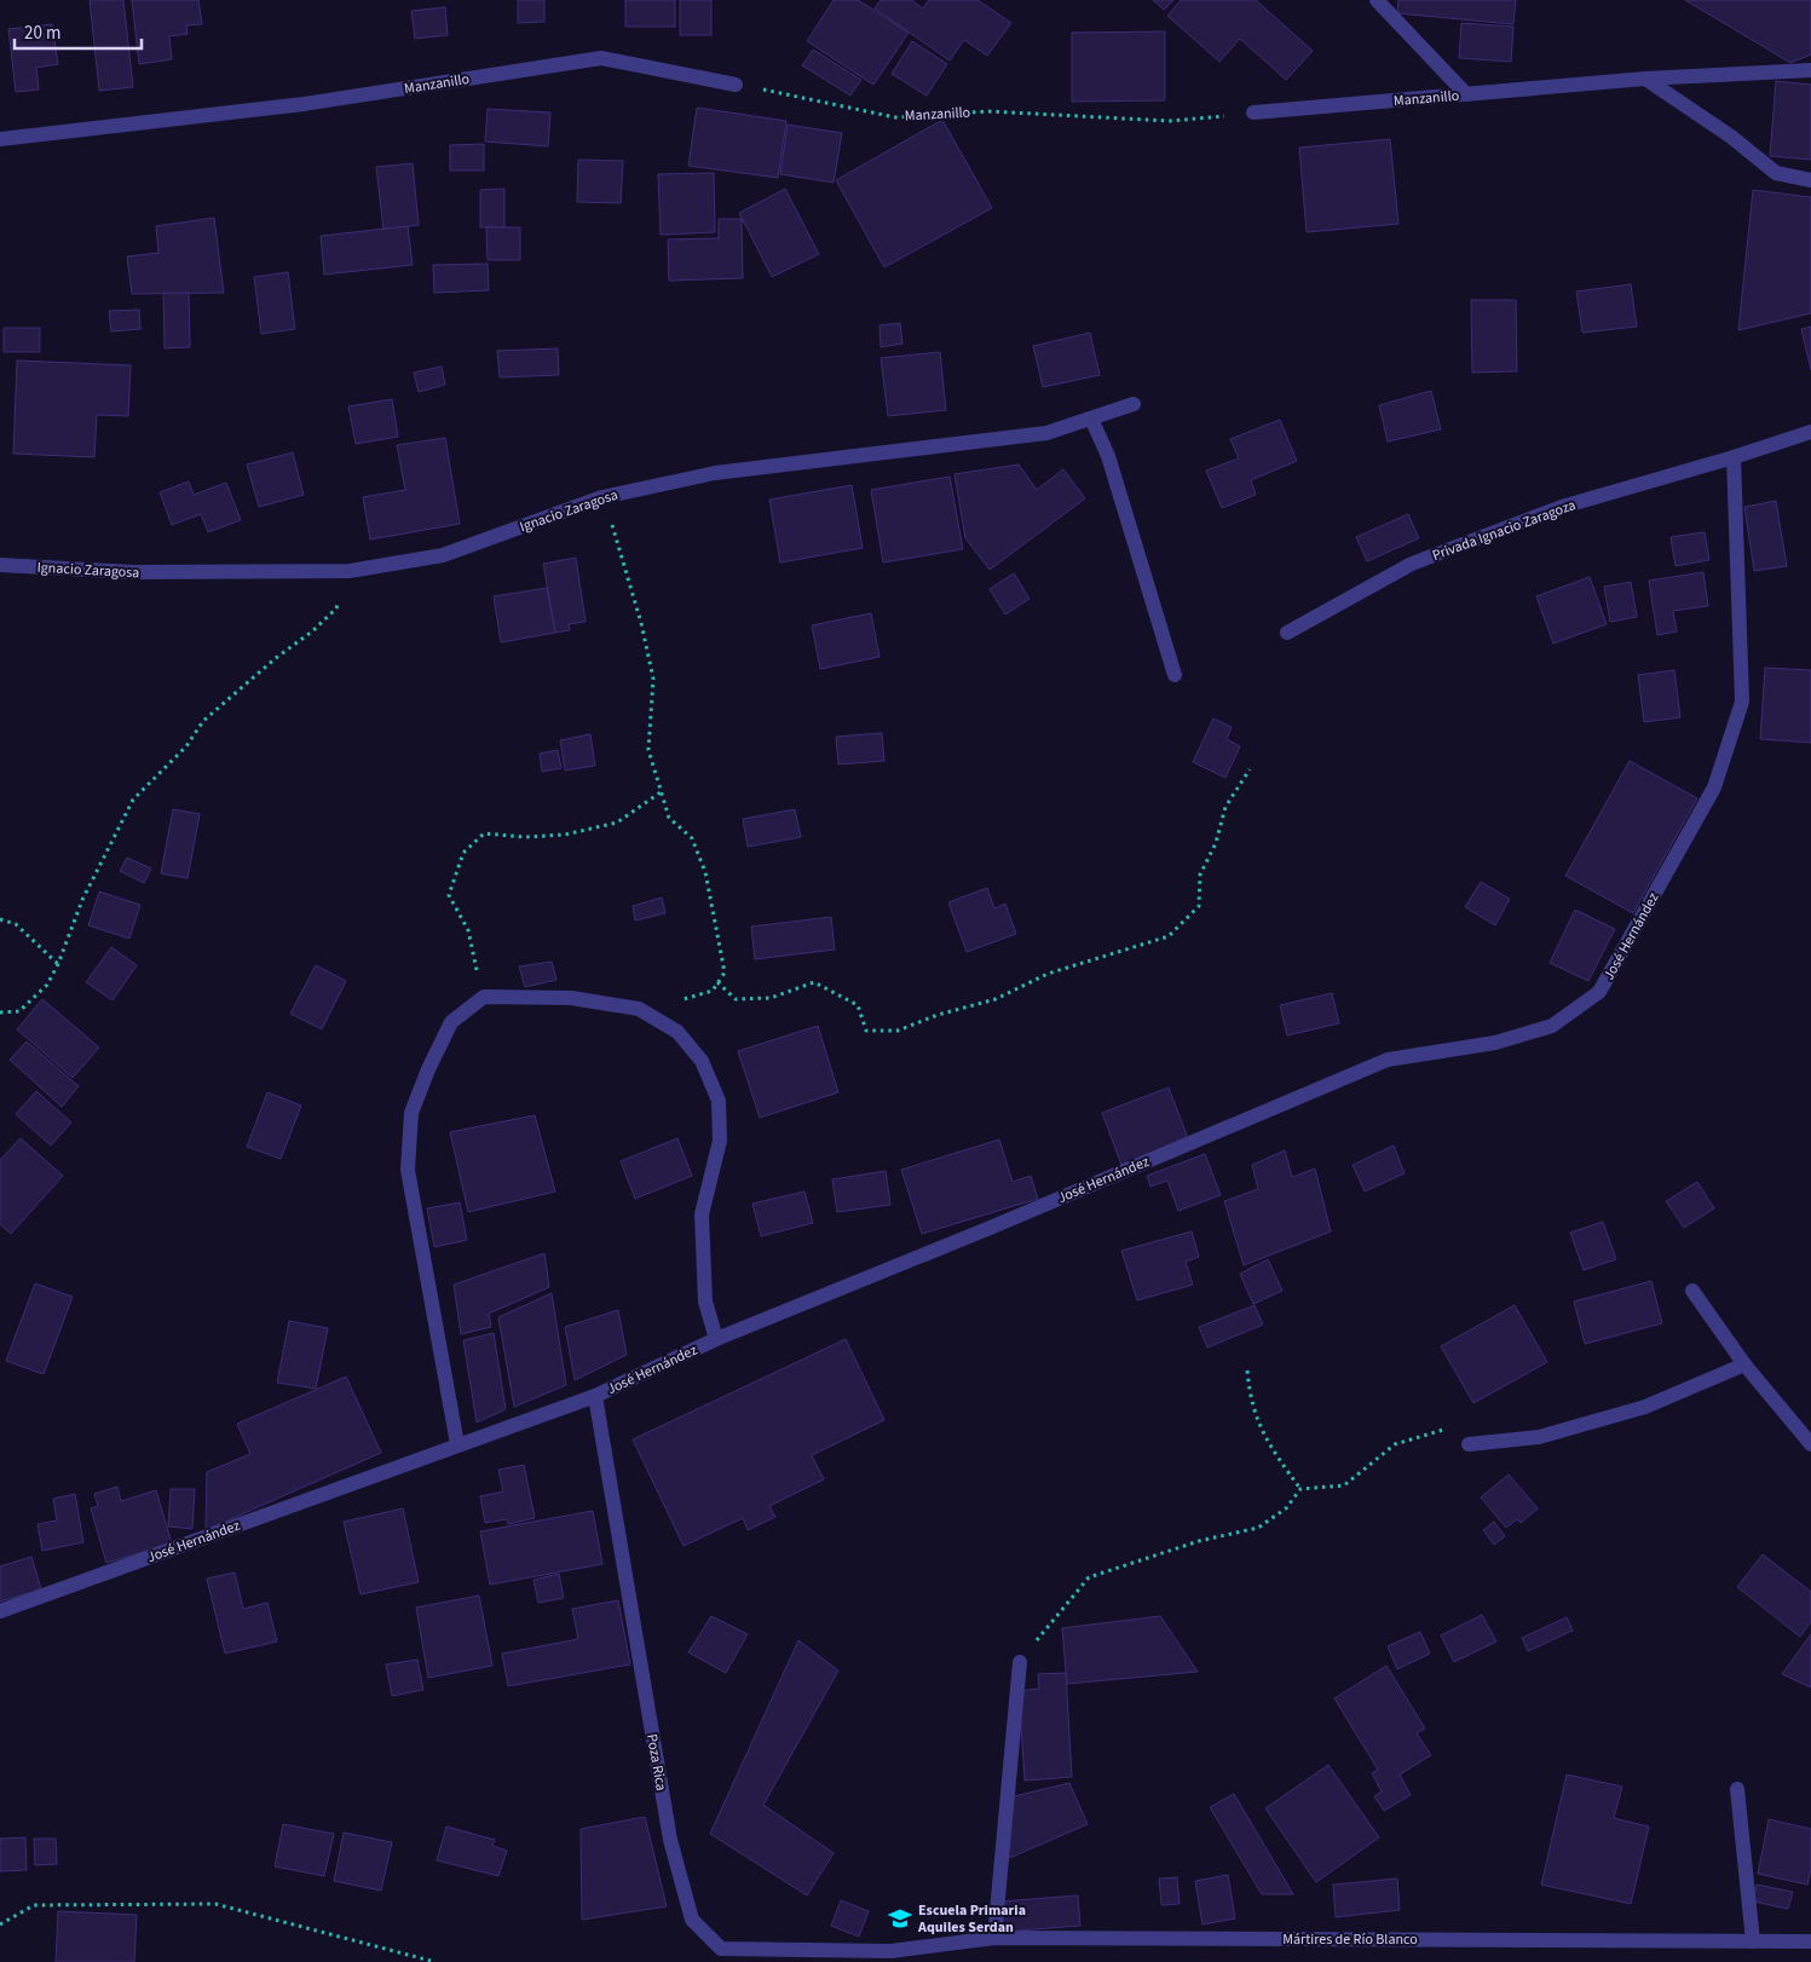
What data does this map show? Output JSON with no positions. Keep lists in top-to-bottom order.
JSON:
{
  "streets": {
    "street": [
      "Manzanillo",
      "Ignacio Zaragosa",
      "Privada Ignacio Zaragoza",
      "José Hernández",
      "Poza Rica",
      "Mártires de Río Blanco"
    ]
  },
  "crossings": [
    ["Privada Ignacio Zaragoza", "José Hernández"],
    ["José Hernández", "Poza Rica"],
    ["Poza Rica", "Mártires de Río Blanco"]
  ],
  "places": {
    "school or university": ["Escuela Primaria Aquiles Serdan"]
  },
  "scale_bar": "20 m"
}
